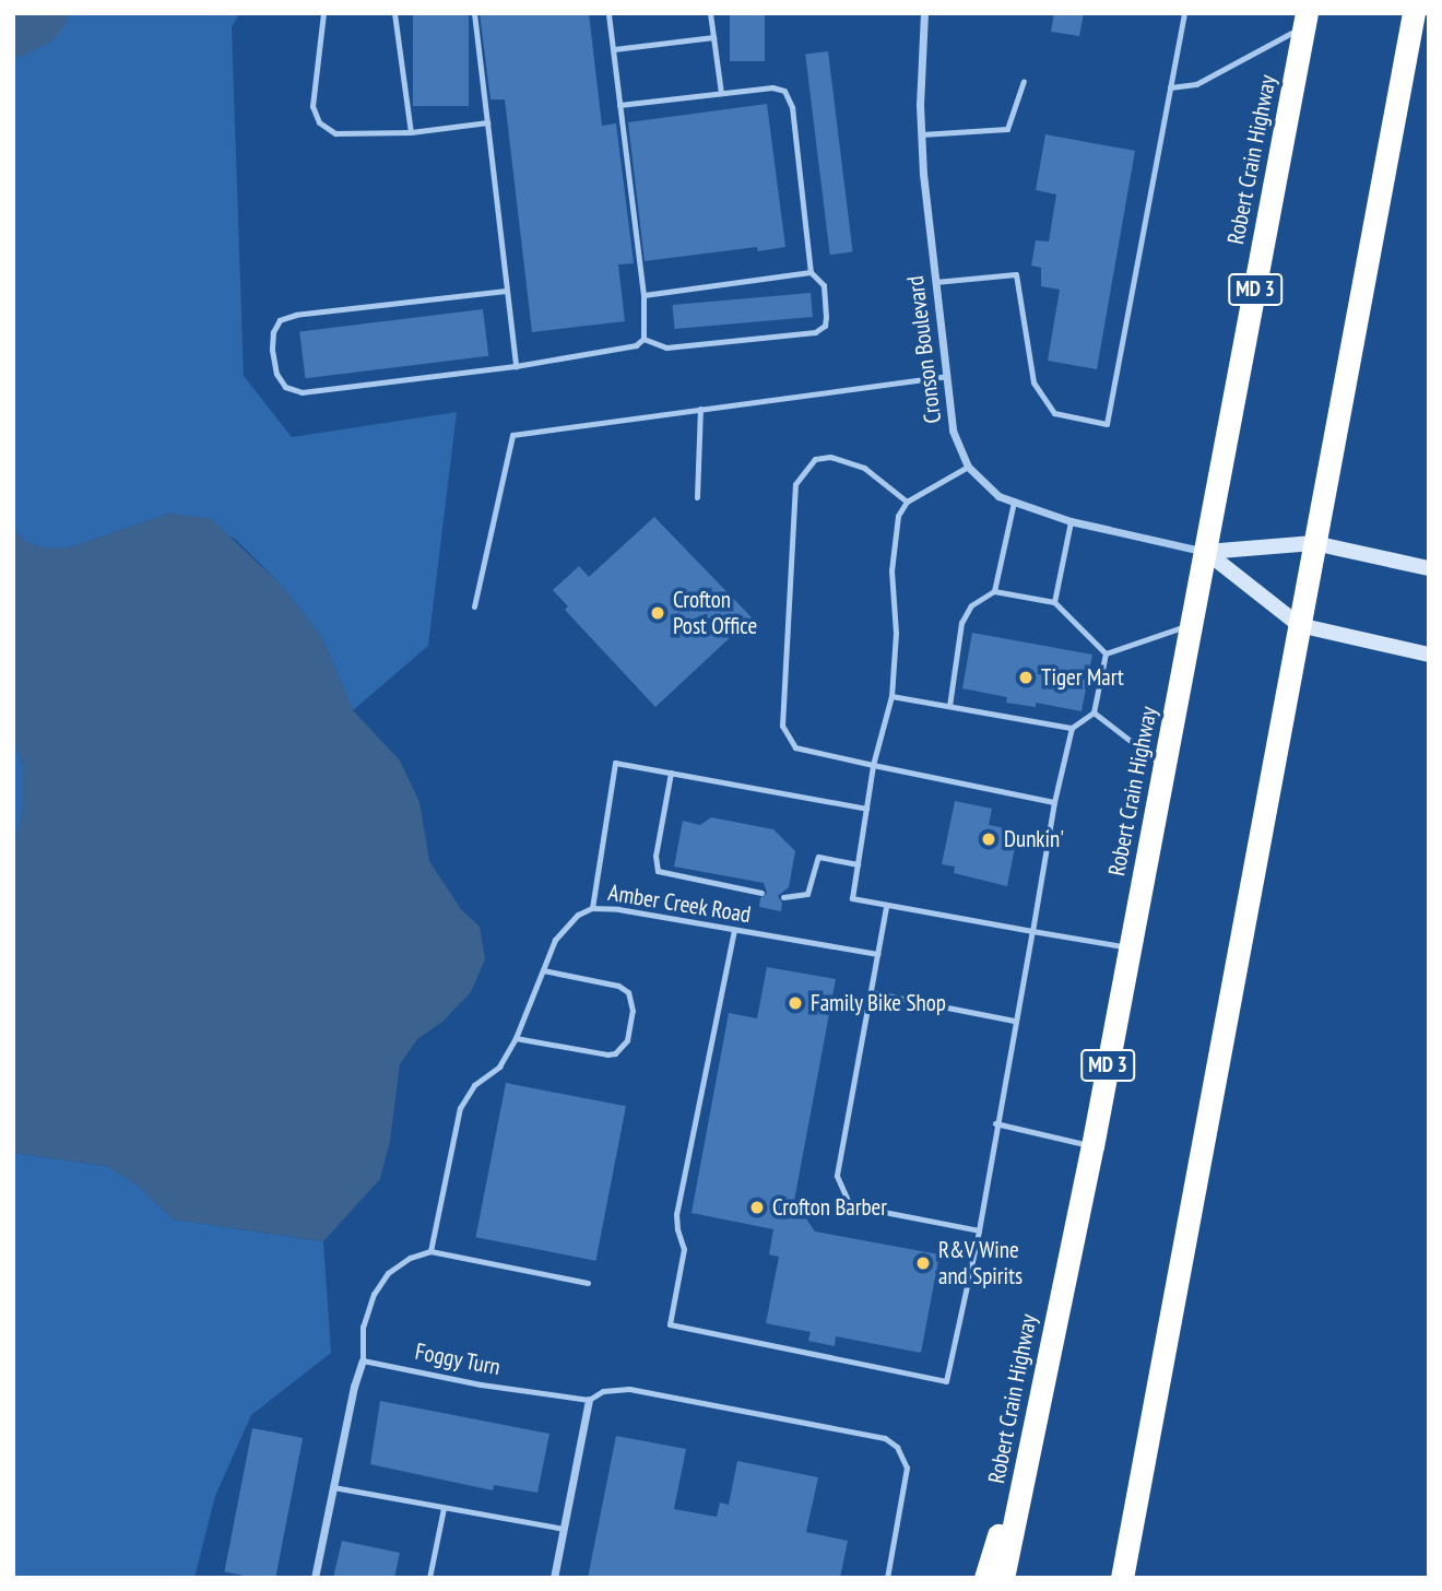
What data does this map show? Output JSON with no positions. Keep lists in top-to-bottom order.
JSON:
{
  "streets": {
    "highway": ["Robert Crain Highway", "MD 3"],
    "street": ["Cronson Boulevard"],
    "lane": ["Amber Creek Road", "Foggy Turn"]
  },
  "crossings": [
    ["Robert Crain Highway", "Cronson Boulevard"]
  ],
  "places": [
    "Crofton Post Office",
    "Tiger Mart",
    "Dunkin'",
    "Family Bike Shop",
    "Crofton Barber",
    "R&V Wine and Spirits"
  ]
}
